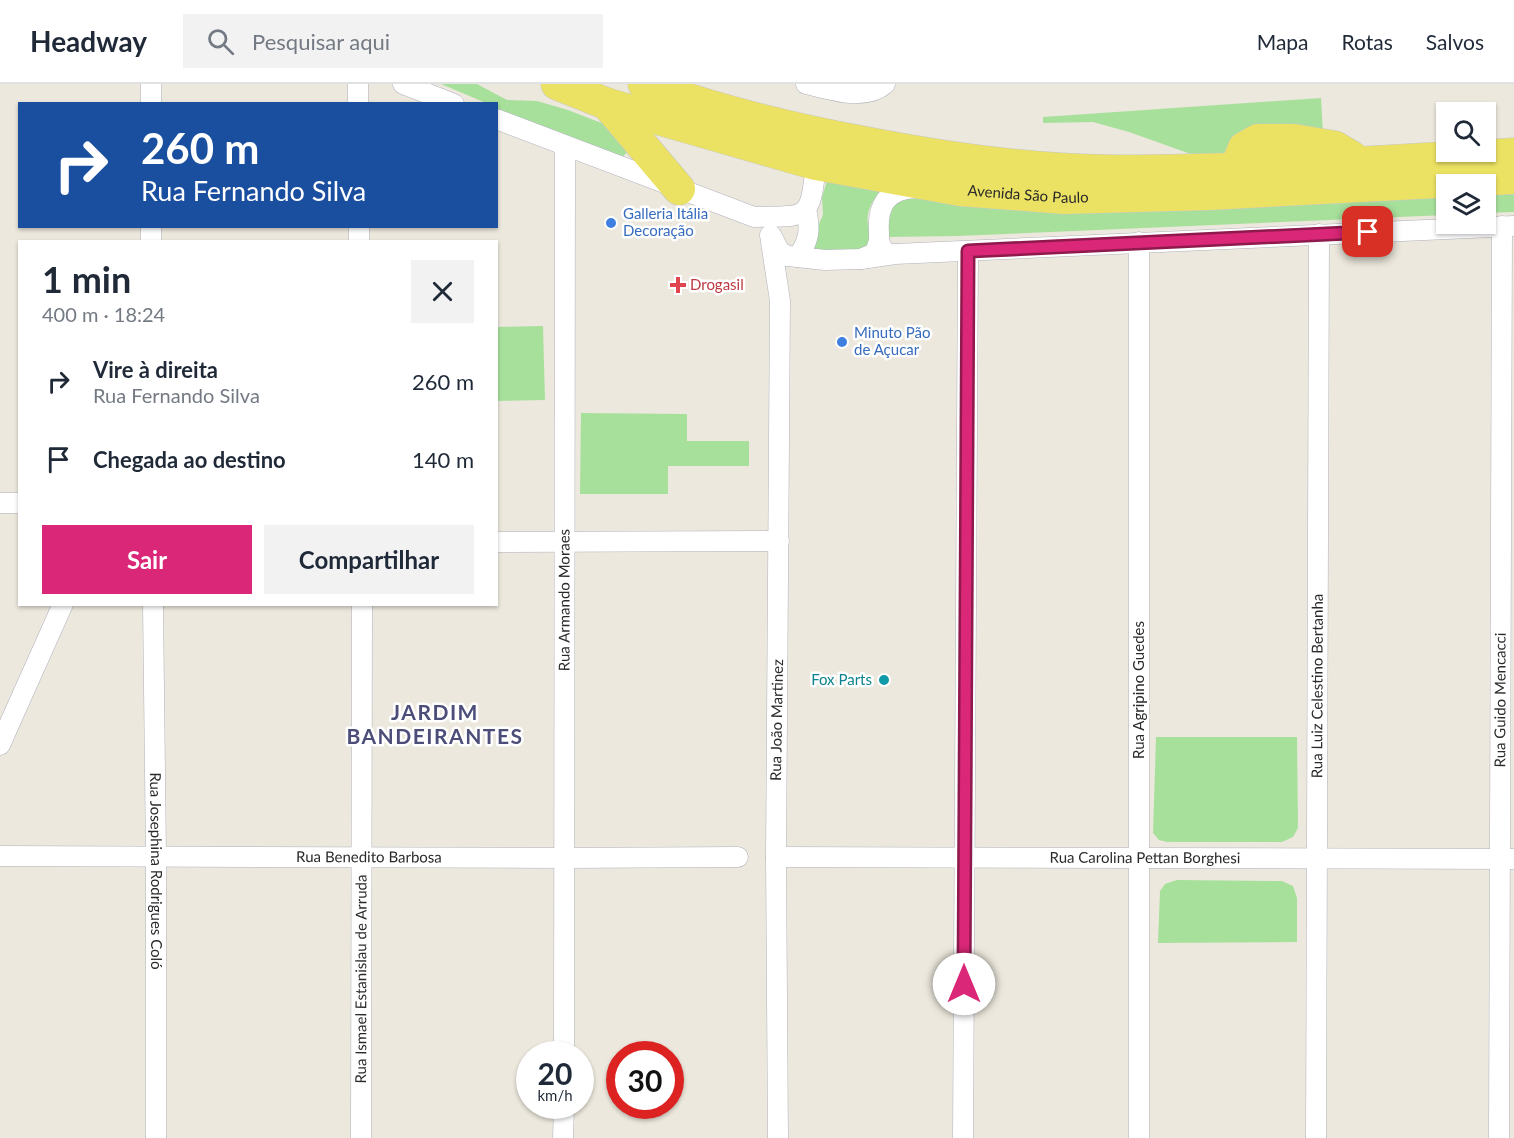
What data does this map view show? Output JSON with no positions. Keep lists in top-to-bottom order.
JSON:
{
  "streets": {
    "main road": ["Avenida São Paulo"],
    "street": [
      "Rua Armando Moraes",
      "Rua Luiz Celestino Bertanha",
      "Rua Agripino Guedes",
      "Rua Guido Mencacci",
      "Rua João Martinez",
      "Rua Benedito Barbosa",
      "Rua Carolina Pettan Borghesi",
      "Rua Josephina Rodrigues Coló",
      "Rua Ismael Estanislau de Arruda"
    ]
  },
  "crossings": [
    ["Rua Armando Moraes", "Rua Benedito Barbosa"],
    ["Rua Luiz Celestino Bertanha", "Rua Carolina Pettan Borghesi"],
    ["Rua Agripino Guedes", "Rua Carolina Pettan Borghesi"],
    ["Rua Guido Mencacci", "Rua Carolina Pettan Borghesi"],
    ["Rua João Martinez", "Rua Carolina Pettan Borghesi"],
    ["Rua Benedito Barbosa", "Rua Josephina Rodrigues Coló"],
    ["Rua Benedito Barbosa", "Rua Ismael Estanislau de Arruda"]
  ],
  "districts": ["JARDIM BANDEIRANTES"],
  "places": {
    "other": ["Galleria Itália Decoração", "Minuto Pão de Açucar", "Fox Parts"],
    "health": ["Drogasil"]
  },
  "page": {
    "header": "Headway",
    "search": "Pesquisar aqui",
    "nav": ["Mapa", "Rotas", "Salvos"],
    "turn": ["260 m", "Rua Fernando Silva"],
    "heading": ["1 min", "400 m · 18:24"],
    "list": [
      {
        "name": "Vire à direita",
        "note": "Rua Fernando Silva",
        "value": "260 m"
      },
      {
        "name": "Chegada ao destino",
        "value": "140 m"
      }
    ],
    "buttons": ["Sair", "Compartilhar"],
    "speed": "20 km/h",
    "limit": "30"
  }
}
